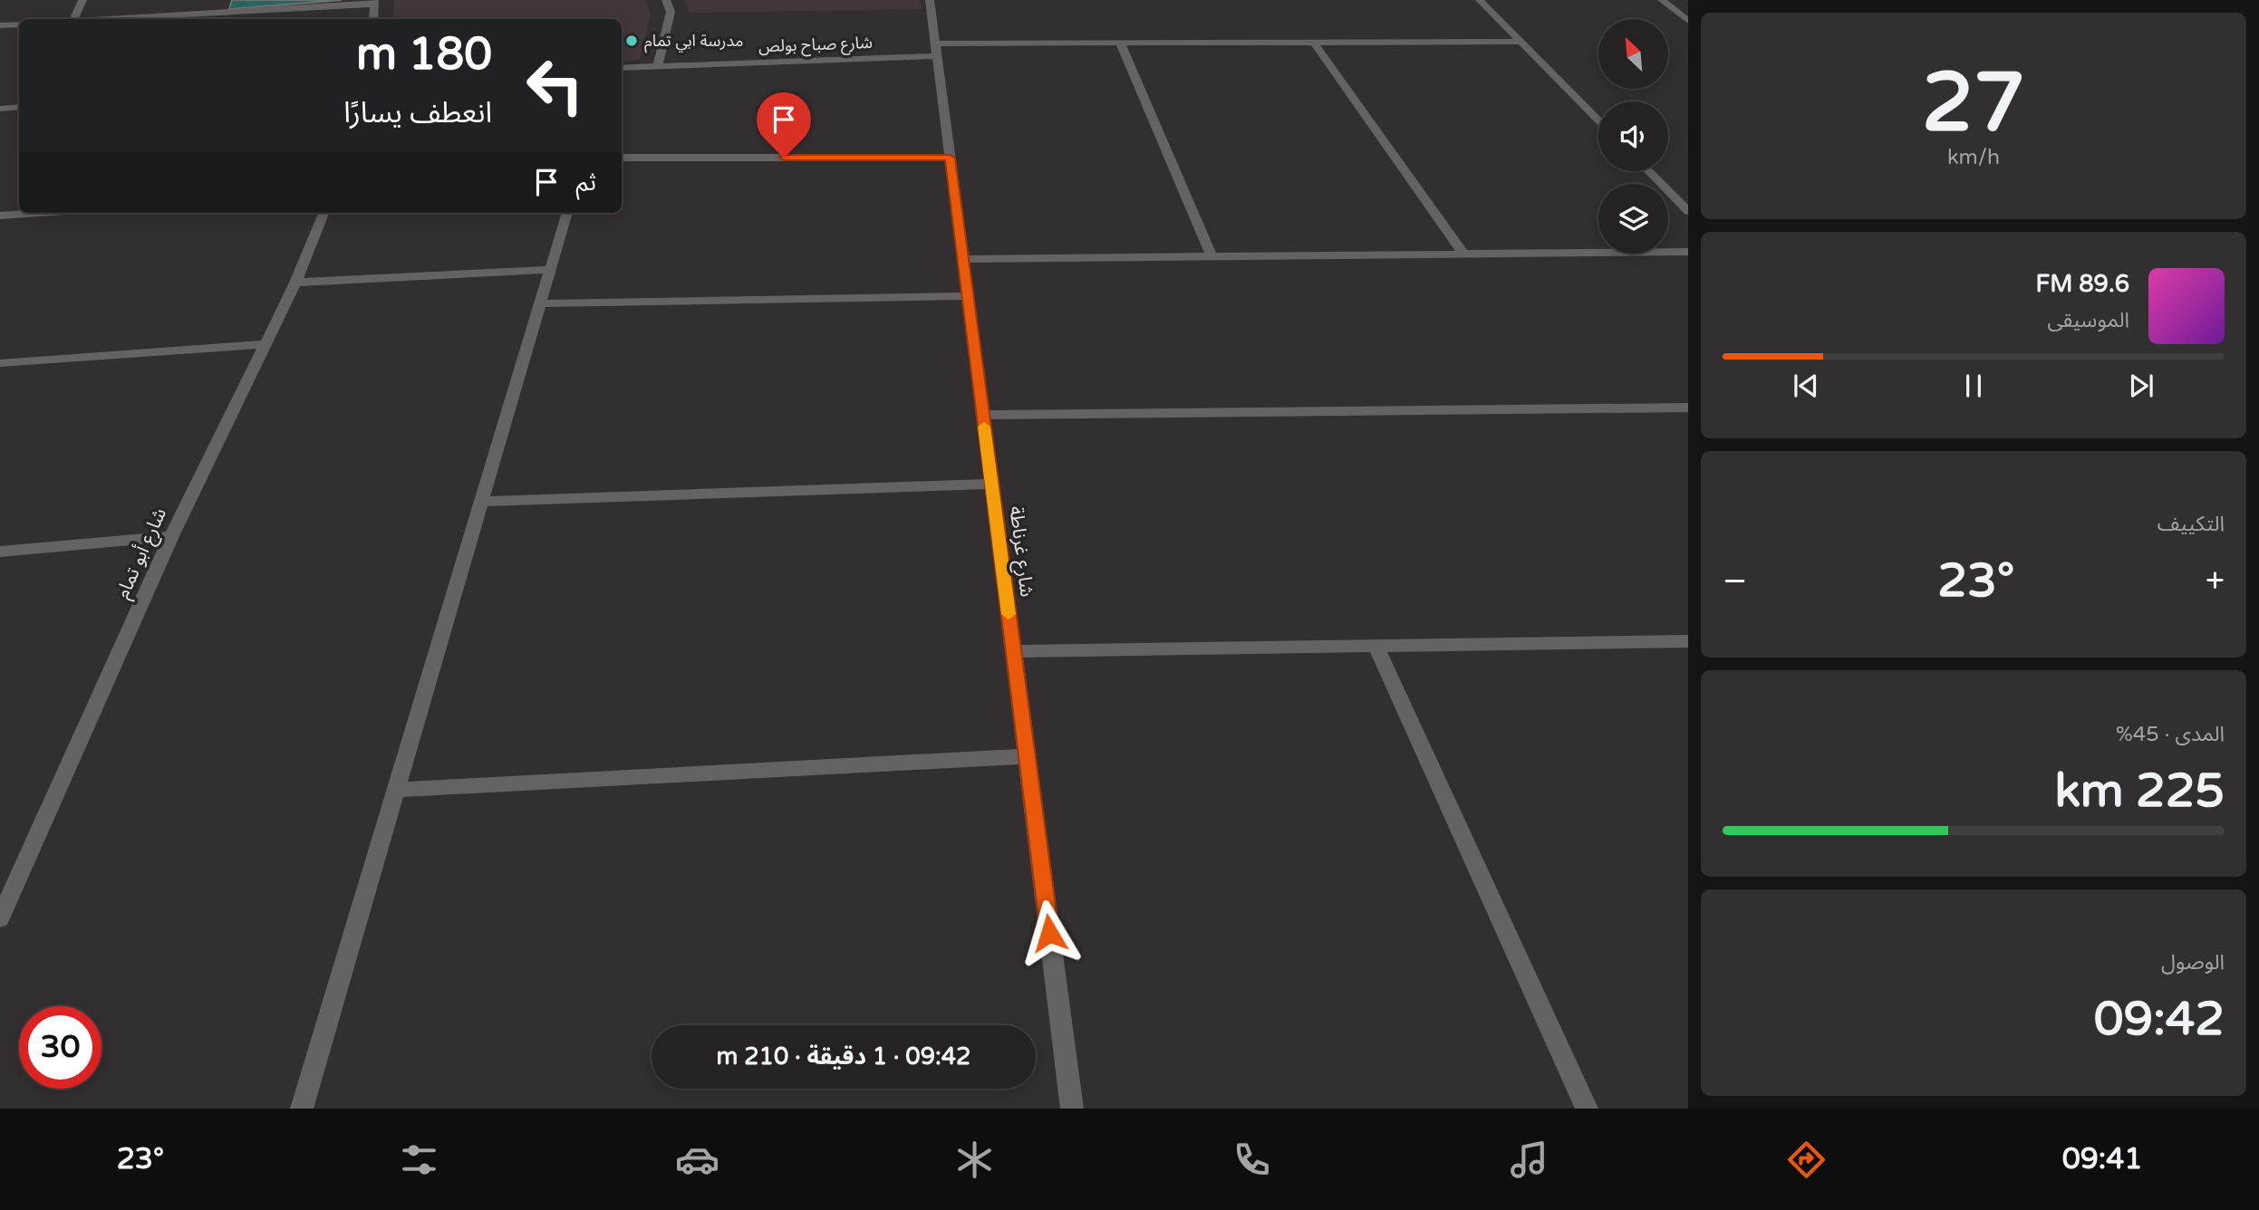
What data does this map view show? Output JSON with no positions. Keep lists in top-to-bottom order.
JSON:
{
  "streets": {
    "street": ["شارع صباح بولص", "شارع غرناطة", "شارع أبو تمام"]
  },
  "crossings": [
    ["شارع صباح بولص", "شارع غرناطة"]
  ],
  "places": ["مدرسة ابي تمام"],
  "north": "top left",
  "page": {
    "tile": [
      ["27", "km/h"],
      "التكييف",
      ["المدى · 45%", "225 km"],
      ["الوصول", "09:42"]
    ],
    "turn": ["180 m", "انعطف يسارًا"],
    "then": "ثم",
    "song": ["89.6 FM", "الموسيقى"],
    "heat": ["−", "23°", "+"],
    "limit": "30",
    "trip": "09:42 · 1 دقيقة · 210 m",
    "tabs": ["09:41", "23°"]
  }
}
